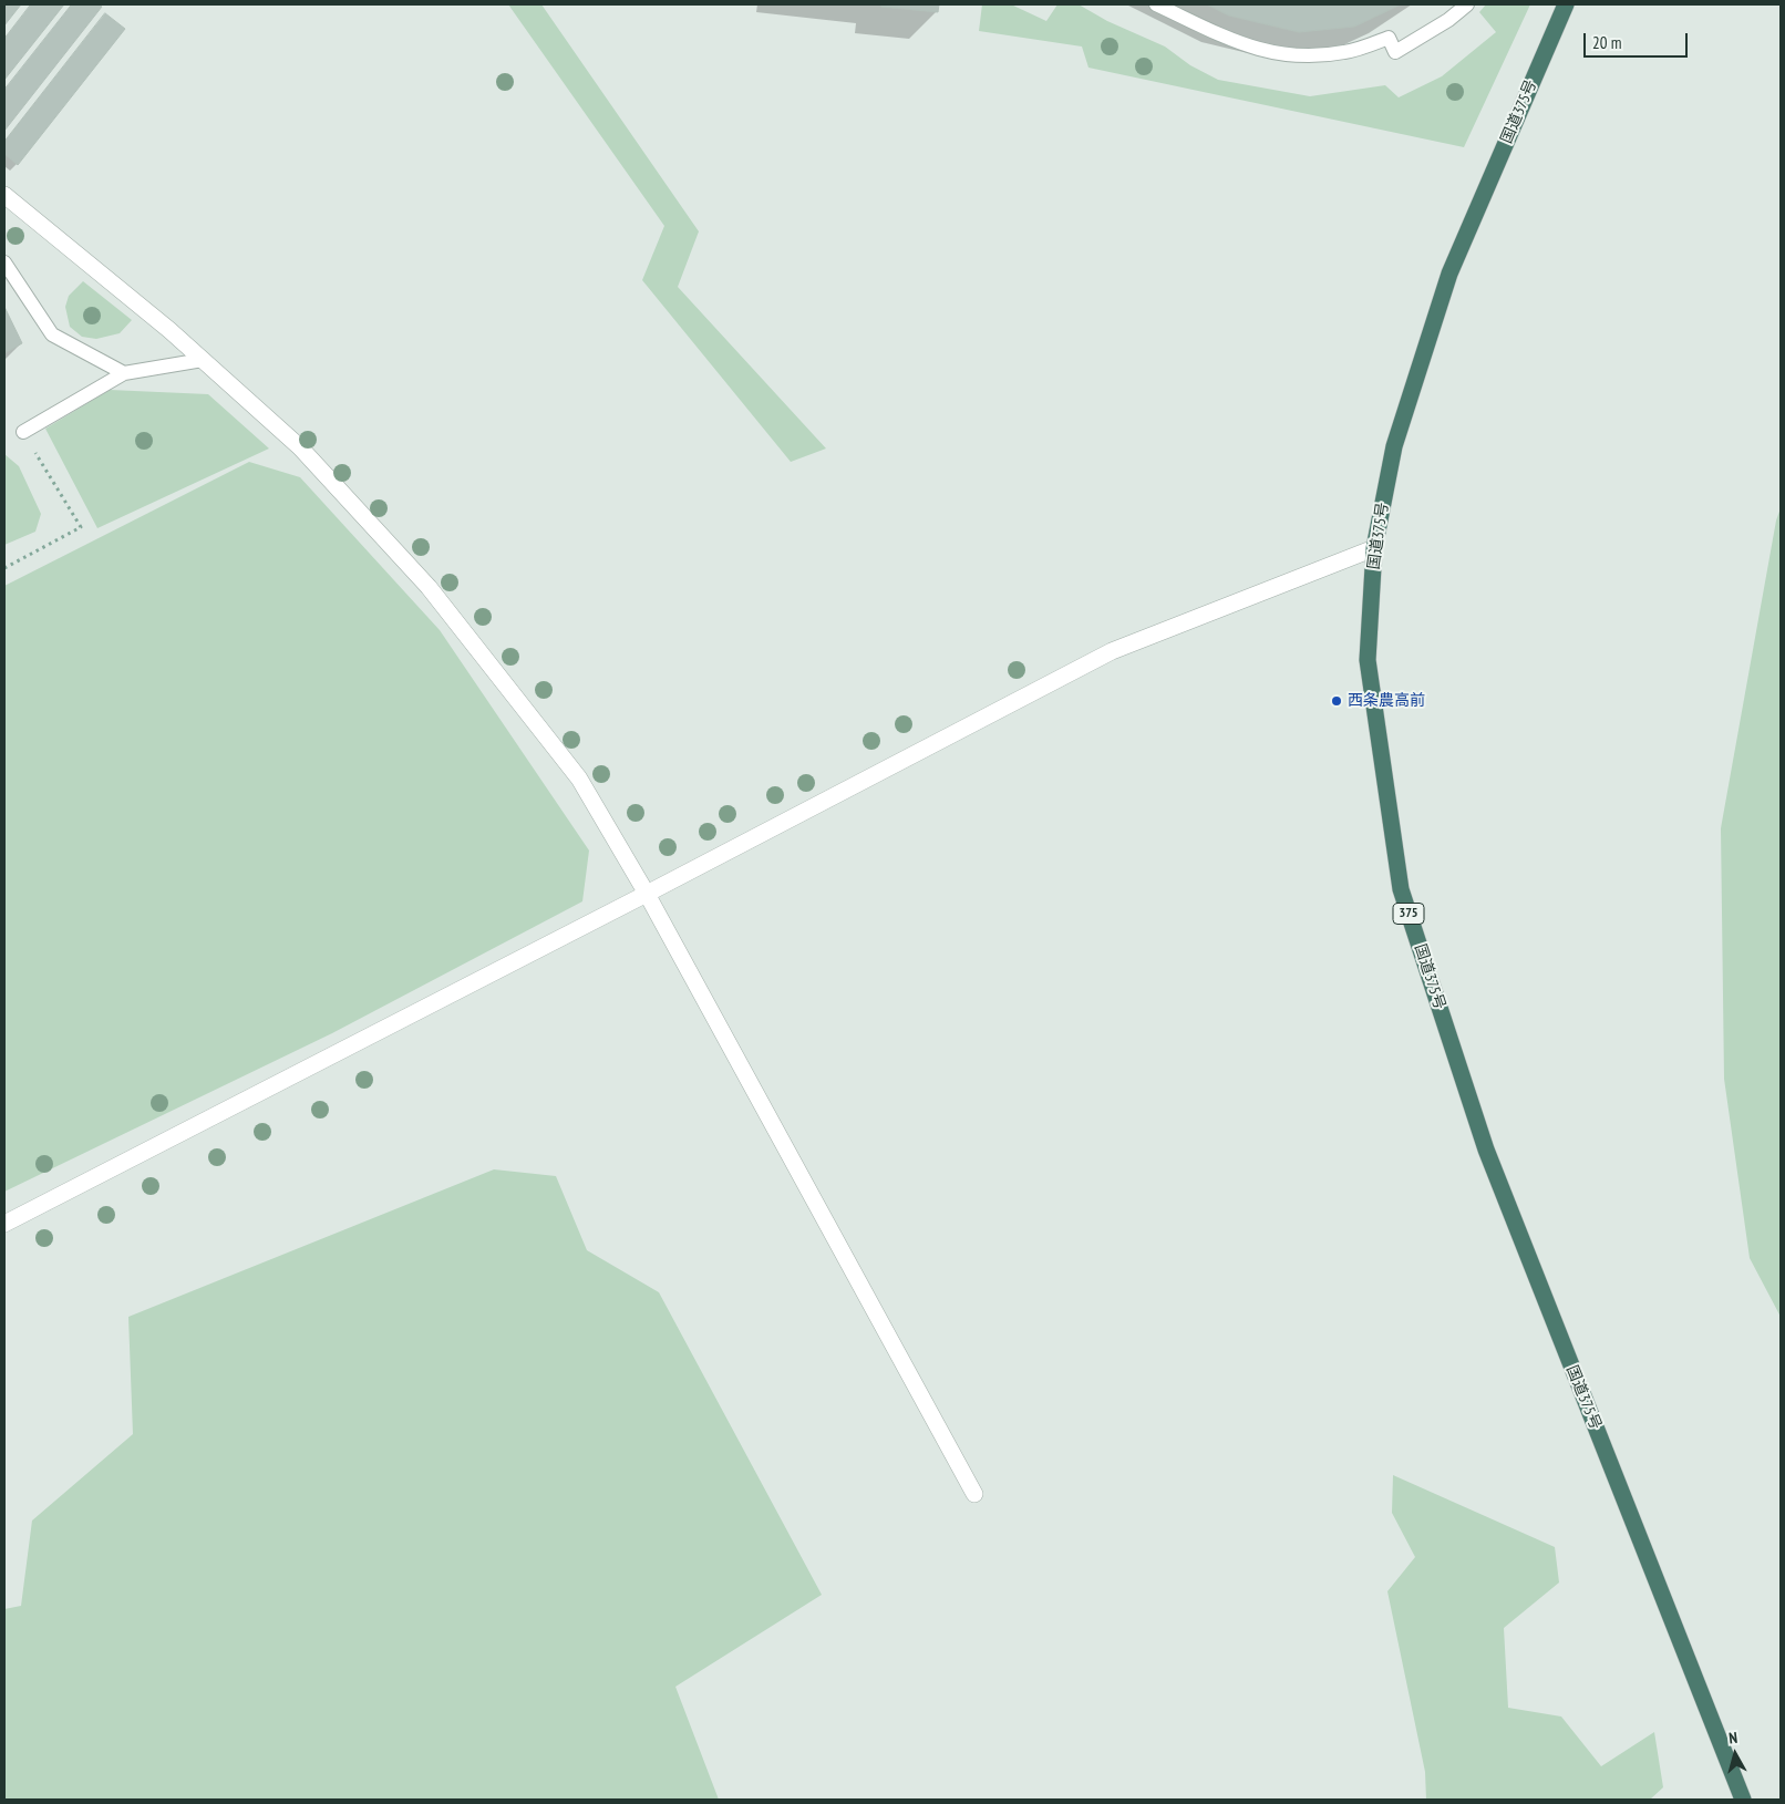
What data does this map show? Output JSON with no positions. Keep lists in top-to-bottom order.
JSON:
{
  "streets": {
    "highway": ["国道375号", "375"]
  },
  "places": ["西条農高前"],
  "scale_bar": "20 m",
  "north": "top"
}
